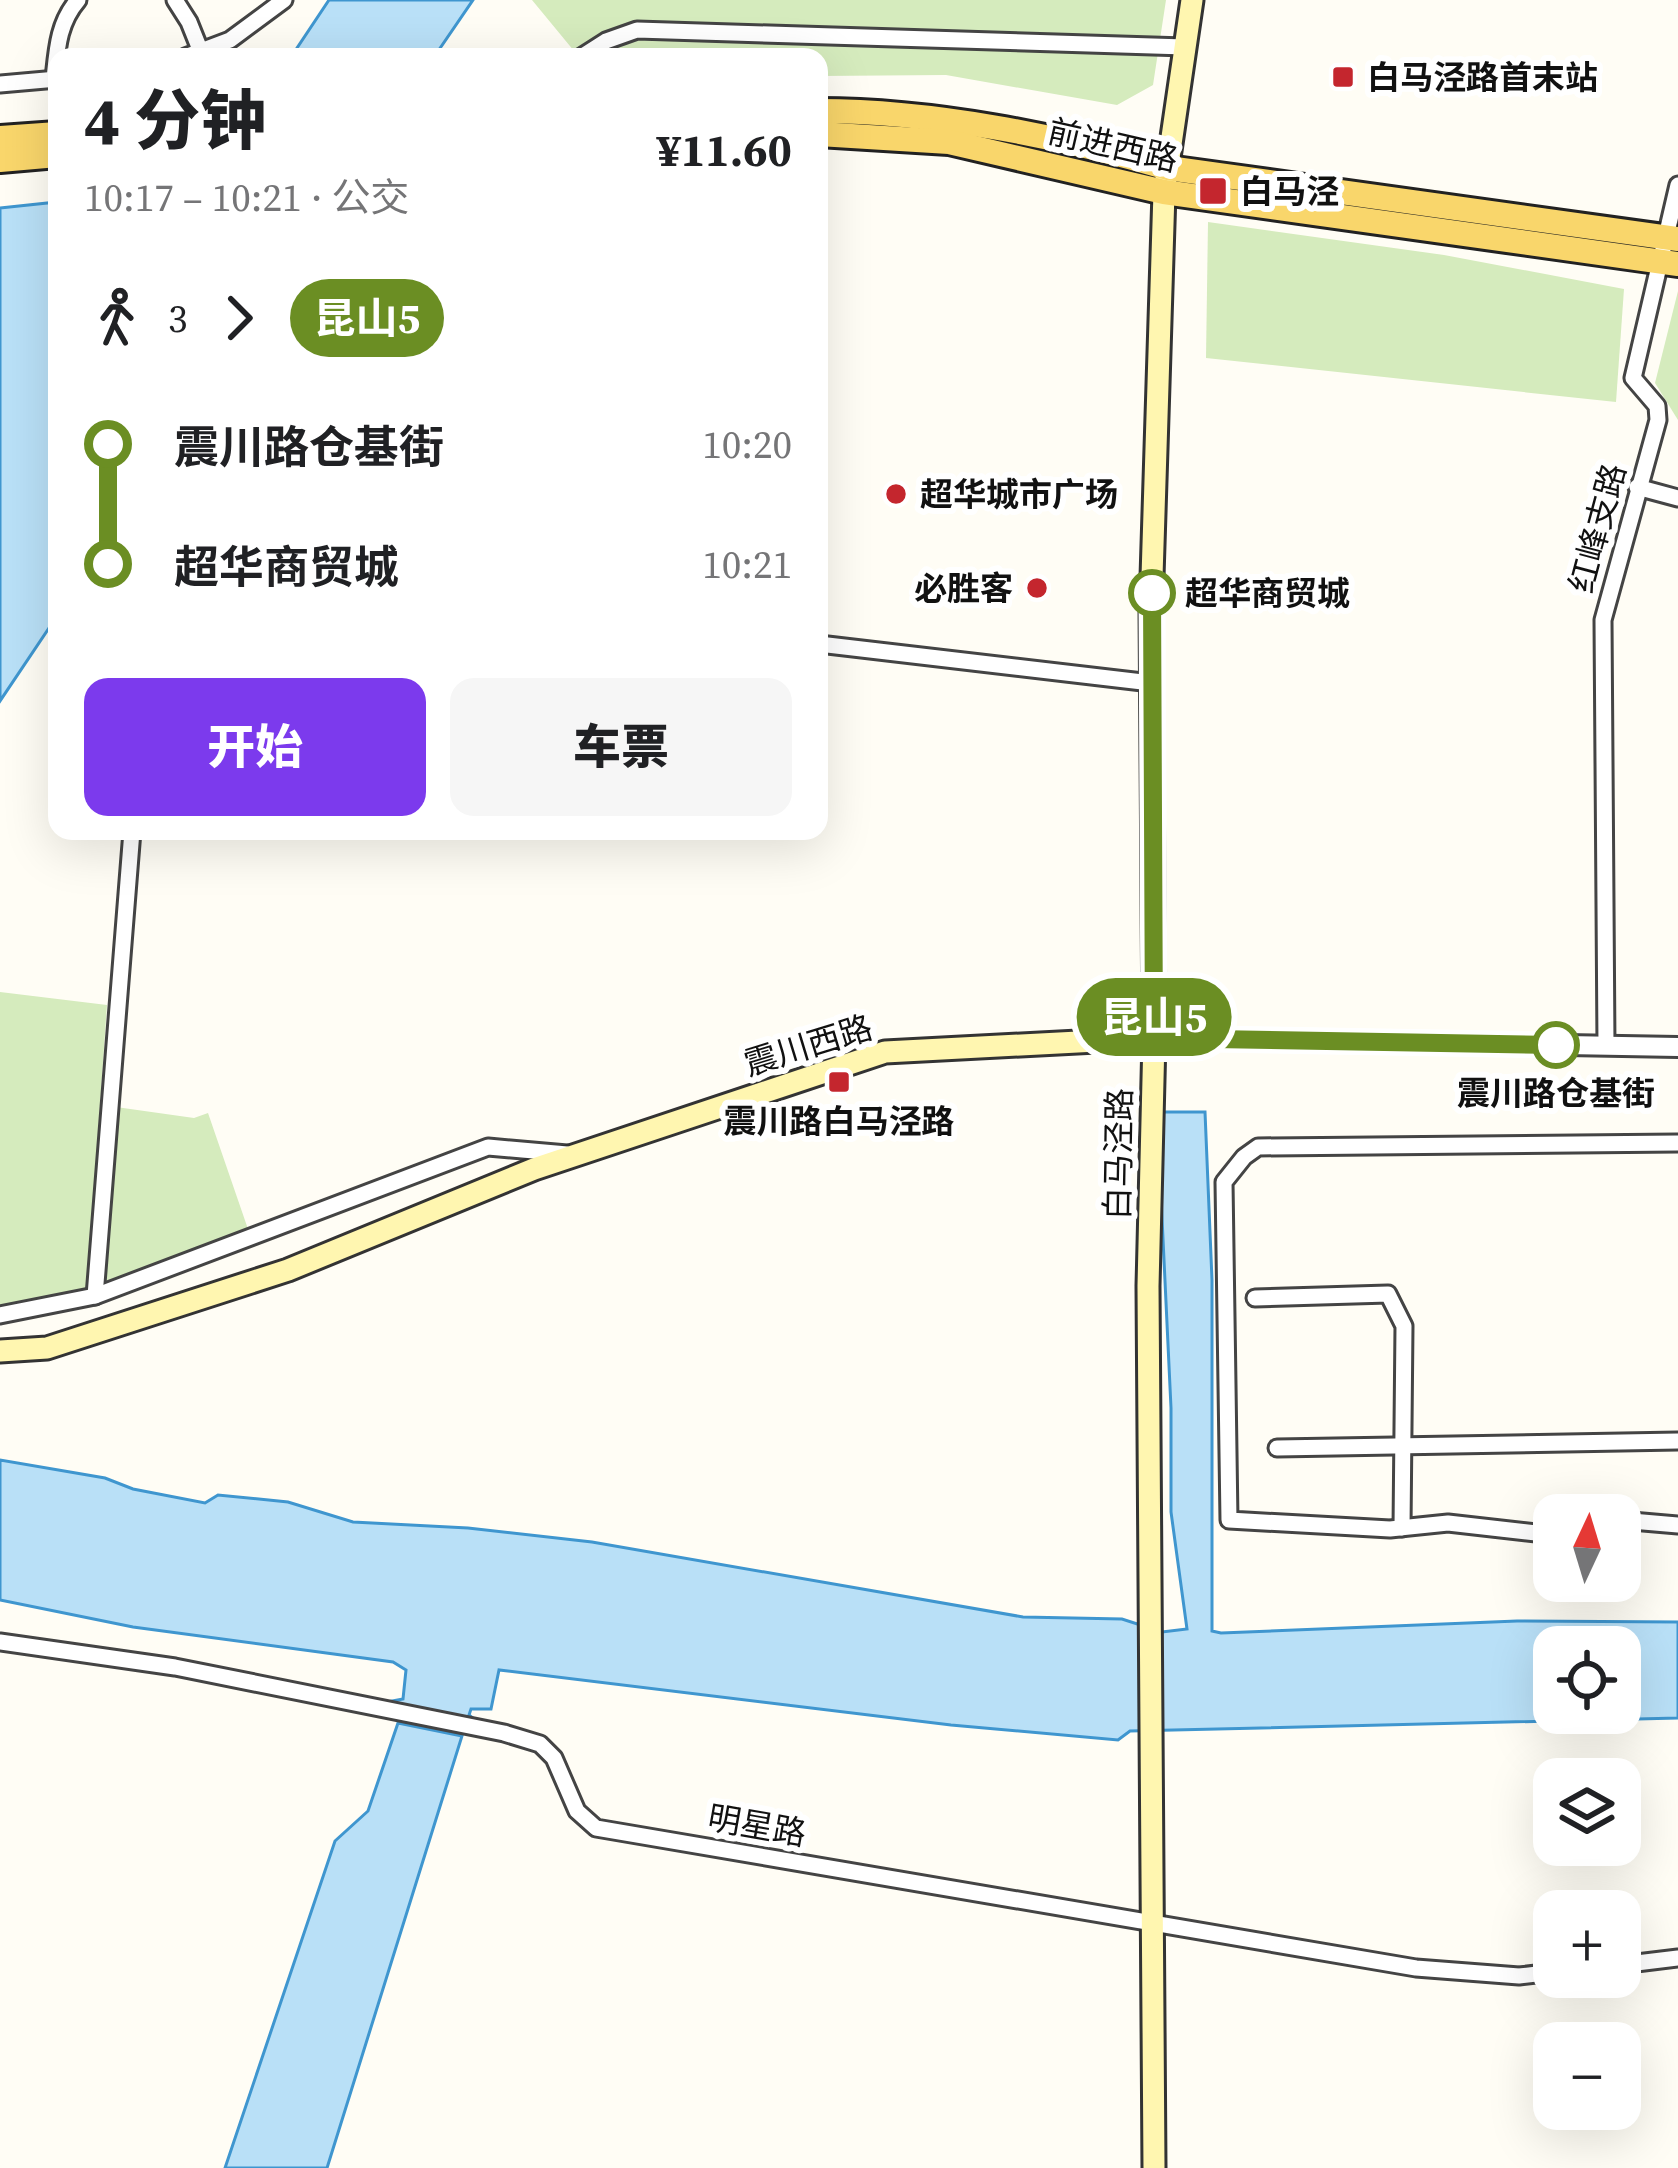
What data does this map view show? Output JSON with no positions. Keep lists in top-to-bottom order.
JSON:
{
  "streets": {
    "main road": ["前进西路", "震川西路", "白马泾路"],
    "street": ["红峰支路", "明星路"]
  },
  "crossings": [
    ["前进西路", "红峰支路"],
    ["前进西路", "白马泾路"],
    ["红峰支路", "震川西路"],
    ["震川西路", "白马泾路"],
    ["白马泾路", "明星路"]
  ],
  "places": {
    "transit": ["白马泾路首末站", "白马泾", "震川路白马泾路"],
    "other": [
      "超华城市广场",
      "必胜客",
      "超华商贸城",
      "震川路仓基街"
    ]
  },
  "lines": ["bus line 昆山5"],
  "north": "top",
  "page": {
    "on_map": "昆山5",
    "heading": ["4 分钟", "10:17 – 10:21 · 公交", "¥11.60"],
    "legs": ["3", "昆山5"],
    "list": [
      {
        "name": "震川路仓基街",
        "value": "10:20"
      },
      {
        "name": "超华商贸城",
        "value": "10:21"
      }
    ],
    "buttons": ["开始", "车票"],
    "map_buttons": ["+", "−"]
  }
}
